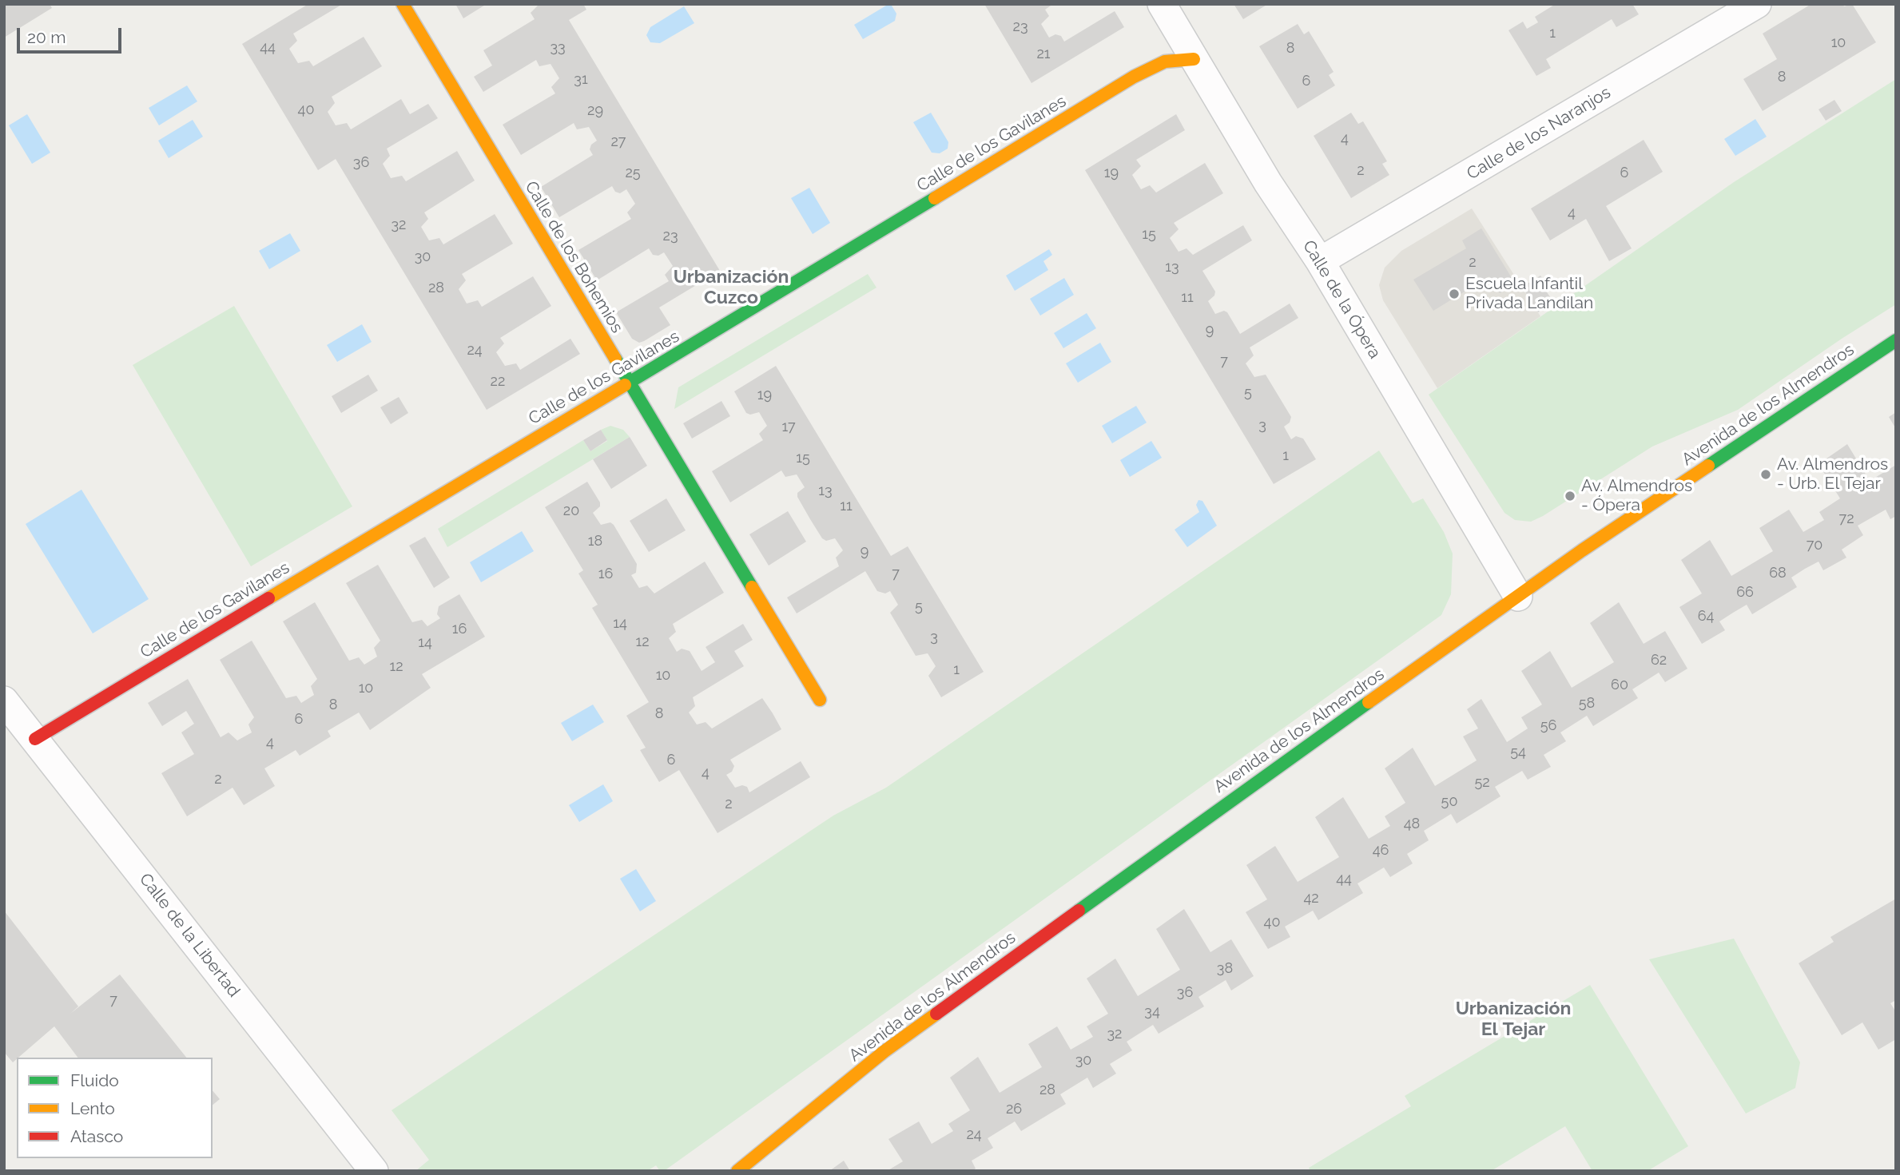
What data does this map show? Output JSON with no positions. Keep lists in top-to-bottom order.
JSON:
{
  "streets": {
    "street": [
      "Calle de los Naranjos",
      "Calle de los Gavilanes",
      "Calle de los Bohemios",
      "Calle de la Ópera",
      "Avenida de los Almendros",
      "Calle de la Libertad"
    ]
  },
  "crossings": [
    ["Calle de los Naranjos", "Calle de la Ópera"],
    ["Calle de los Gavilanes", "Calle de los Bohemios"],
    ["Calle de los Gavilanes", "Calle de la Ópera"],
    ["Calle de los Gavilanes", "Calle de la Libertad"],
    ["Calle de la Ópera", "Avenida de los Almendros"]
  ],
  "districts": ["Urbanización Cuzco", "Urbanización El Tejar"],
  "places": ["Escuela Infantil Privada Landilan", "Av. Almendros - Urb. El Tejar", "Av. Almendros - Ópera"],
  "house_numbers": [
    "23",
    "1",
    "10",
    "44",
    "33",
    "8",
    "21",
    "8",
    "31",
    "6",
    "40",
    "29",
    "4",
    "27",
    "36",
    "2",
    "25",
    "19",
    "6",
    "4",
    "32",
    "15",
    "23",
    "30",
    "2",
    "13",
    "28",
    "11",
    "9",
    "24",
    "7",
    "22",
    "5",
    "19",
    "3",
    "17",
    "1",
    "15",
    "13",
    "11",
    "20",
    "72",
    "18",
    "70",
    "9",
    "68",
    "16",
    "7",
    "66",
    "5",
    "64",
    "14",
    "16",
    "3",
    "12",
    "14",
    "62",
    "12",
    "1",
    "10",
    "60",
    "10",
    "58",
    "8",
    "8",
    "6",
    "56",
    "4",
    "54",
    "6",
    "4",
    "2",
    "52",
    "50",
    "2",
    "48",
    "46",
    "44",
    "42",
    "40",
    "38",
    "36",
    "7",
    "34",
    "32",
    "30",
    "28",
    "26",
    "24"
  ],
  "legend": ["Fluido", "Lento", "Atasco"],
  "scale_bar": "20 m"
}
